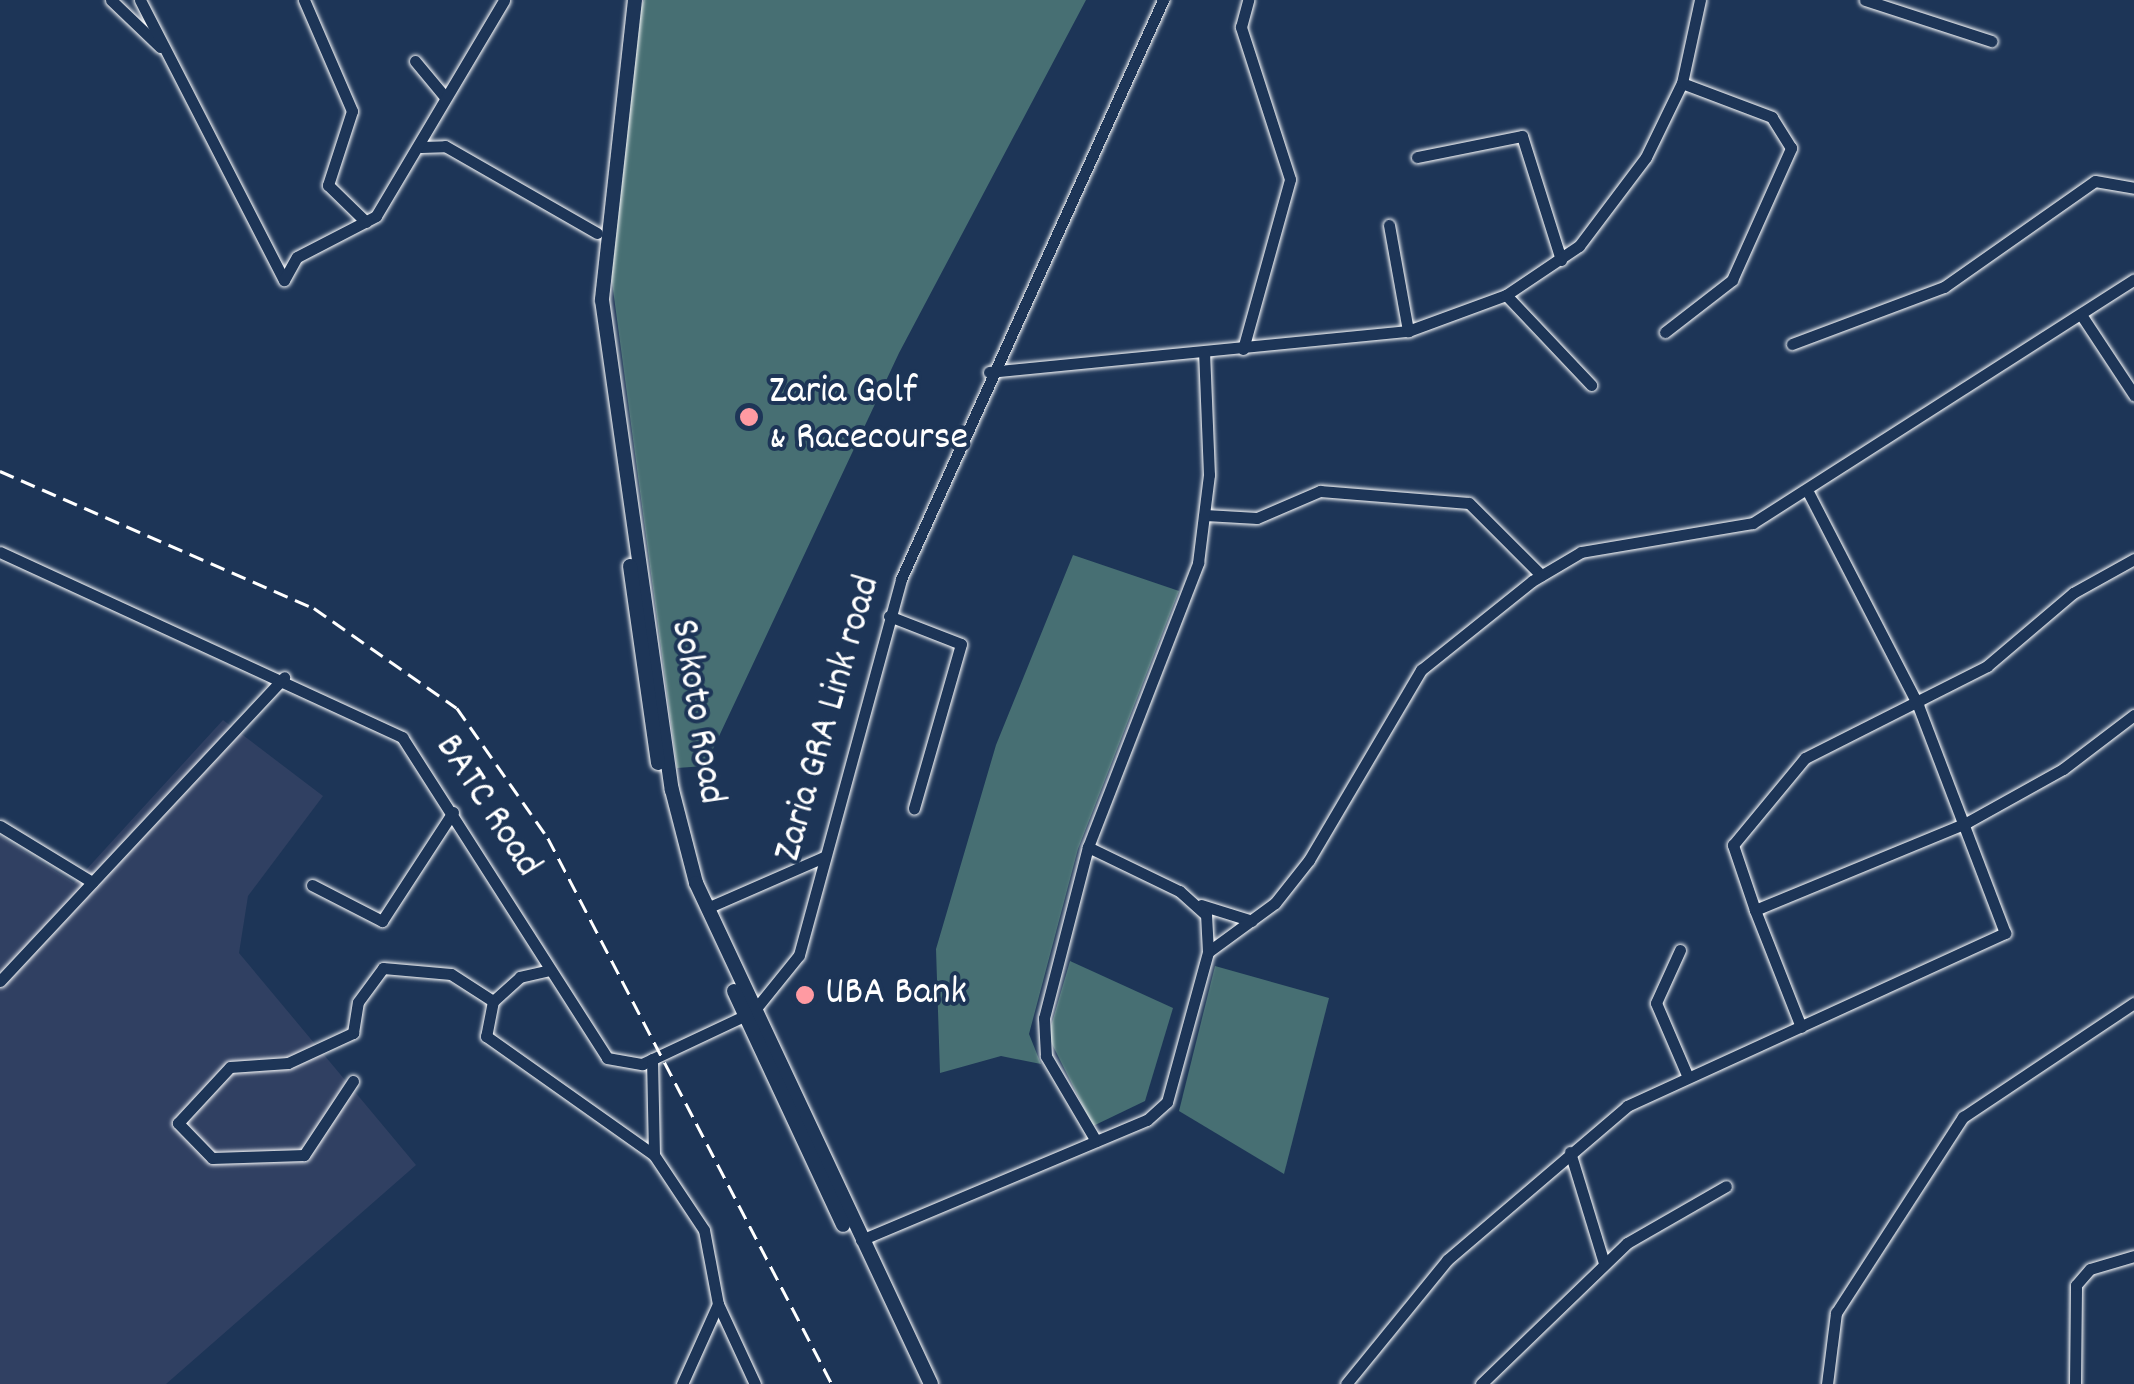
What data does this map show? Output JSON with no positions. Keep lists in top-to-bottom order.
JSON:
{
  "streets": {
    "main road": ["Sokoto Road"],
    "street": ["Zaria GRA Link road", "BATC Road"]
  },
  "crossings": [
    ["Sokoto Road", "Zaria GRA Link road"],
    ["Sokoto Road", "BATC Road"],
    ["Zaria GRA Link road", "BATC Road"]
  ],
  "places": ["Zaria Golf & Racecourse", "UBA Bank"]
}
